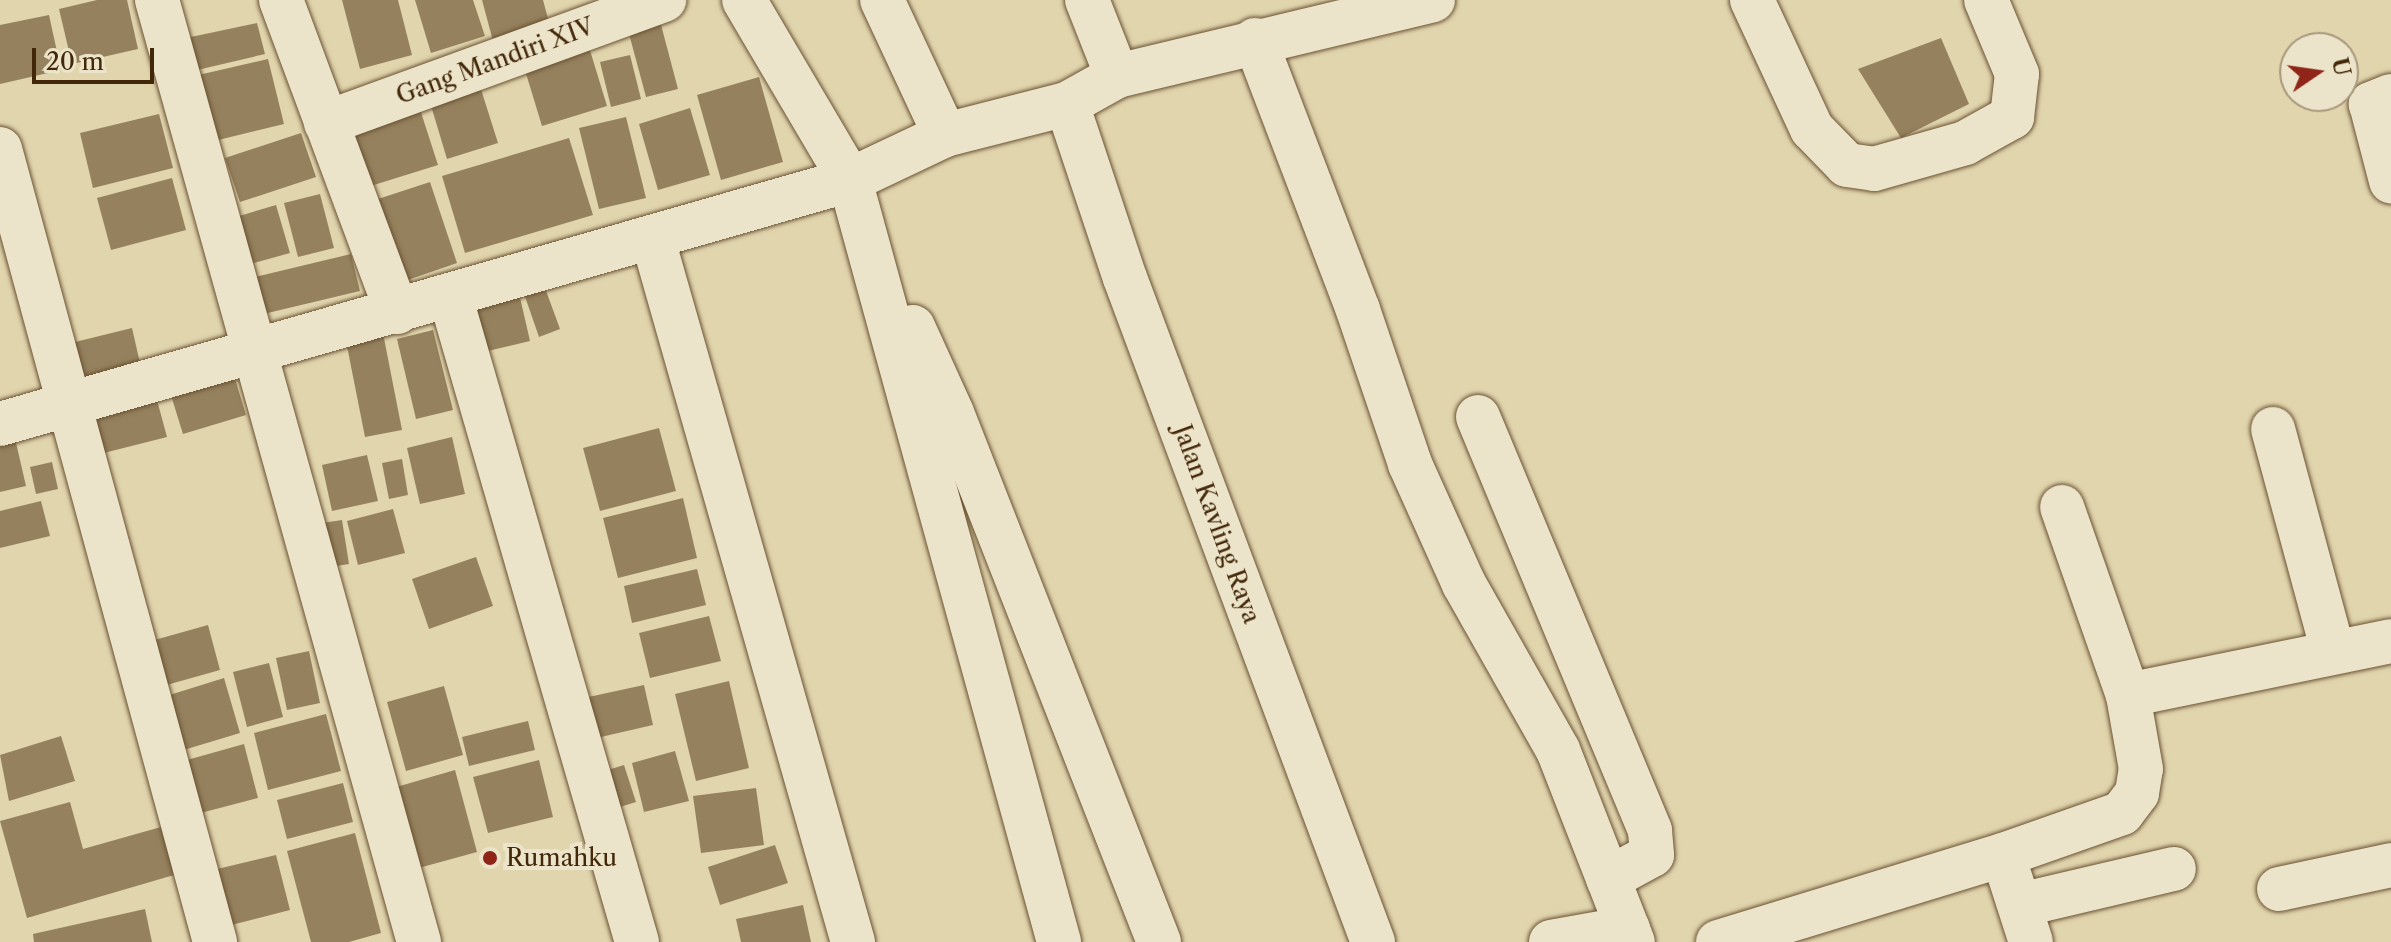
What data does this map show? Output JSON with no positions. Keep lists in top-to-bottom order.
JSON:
{
  "streets": {
    "street": ["Gang Mandiri XIV", "Jalan Kavling Raya"]
  },
  "places": ["Rumahku"],
  "scale_bar": "20 m",
  "north": "right"
}
